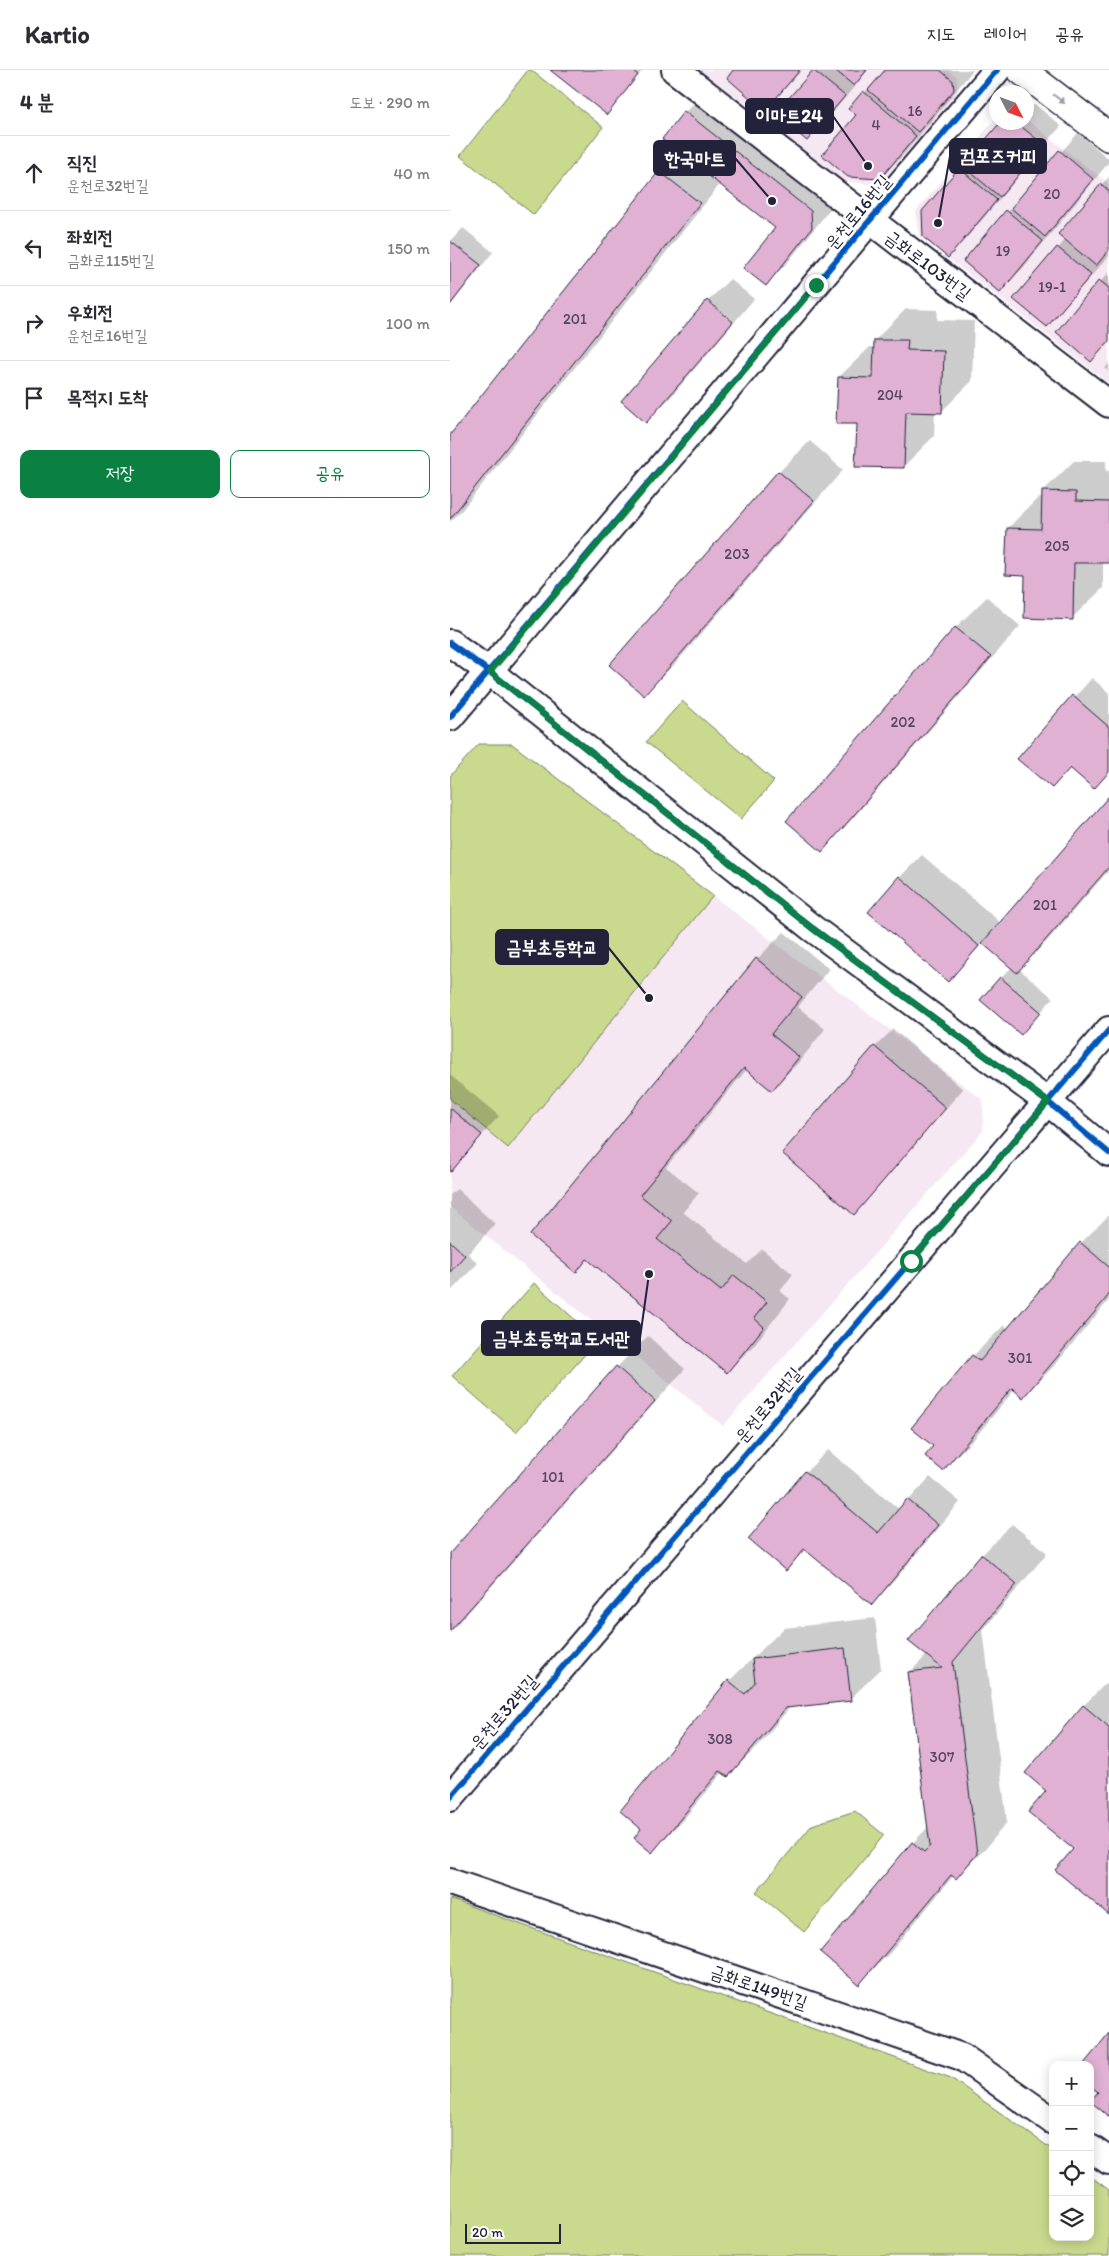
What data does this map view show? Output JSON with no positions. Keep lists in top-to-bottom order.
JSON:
{
  "streets": {
    "street": [
      "운천로16번길",
      "금화로103번길",
      "운천로32번길",
      "금화로149번길"
    ]
  },
  "crossings": [
    ["운천로16번길", "금화로103번길"]
  ],
  "places": [
    "이마트24",
    "한국마트",
    "컴포즈커피",
    "금부초등학교",
    "금부초등학교도서관"
  ],
  "house_numbers": [
    "16",
    "4",
    "20",
    "19",
    "19-1",
    "201",
    "204",
    "205",
    "203",
    "202",
    "201",
    "301",
    "101",
    "308",
    "307"
  ],
  "scale_bar": "20 m",
  "north": "bottom right",
  "page": {
    "header": "Kartio",
    "nav": ["지도", "레이어", "공유"],
    "heading": ["4 분", "도보 · 290 m"],
    "list": [
      ["직진", "운천로32번길", "40 m"],
      ["좌회전", "금화로115번길", "150 m"],
      ["우회전", "운천로16번길", "100 m"],
      "목적지 도착"
    ],
    "buttons": ["저장", "공유"],
    "map_buttons": ["+", "−"],
    "scale": "20 m"
  }
}
